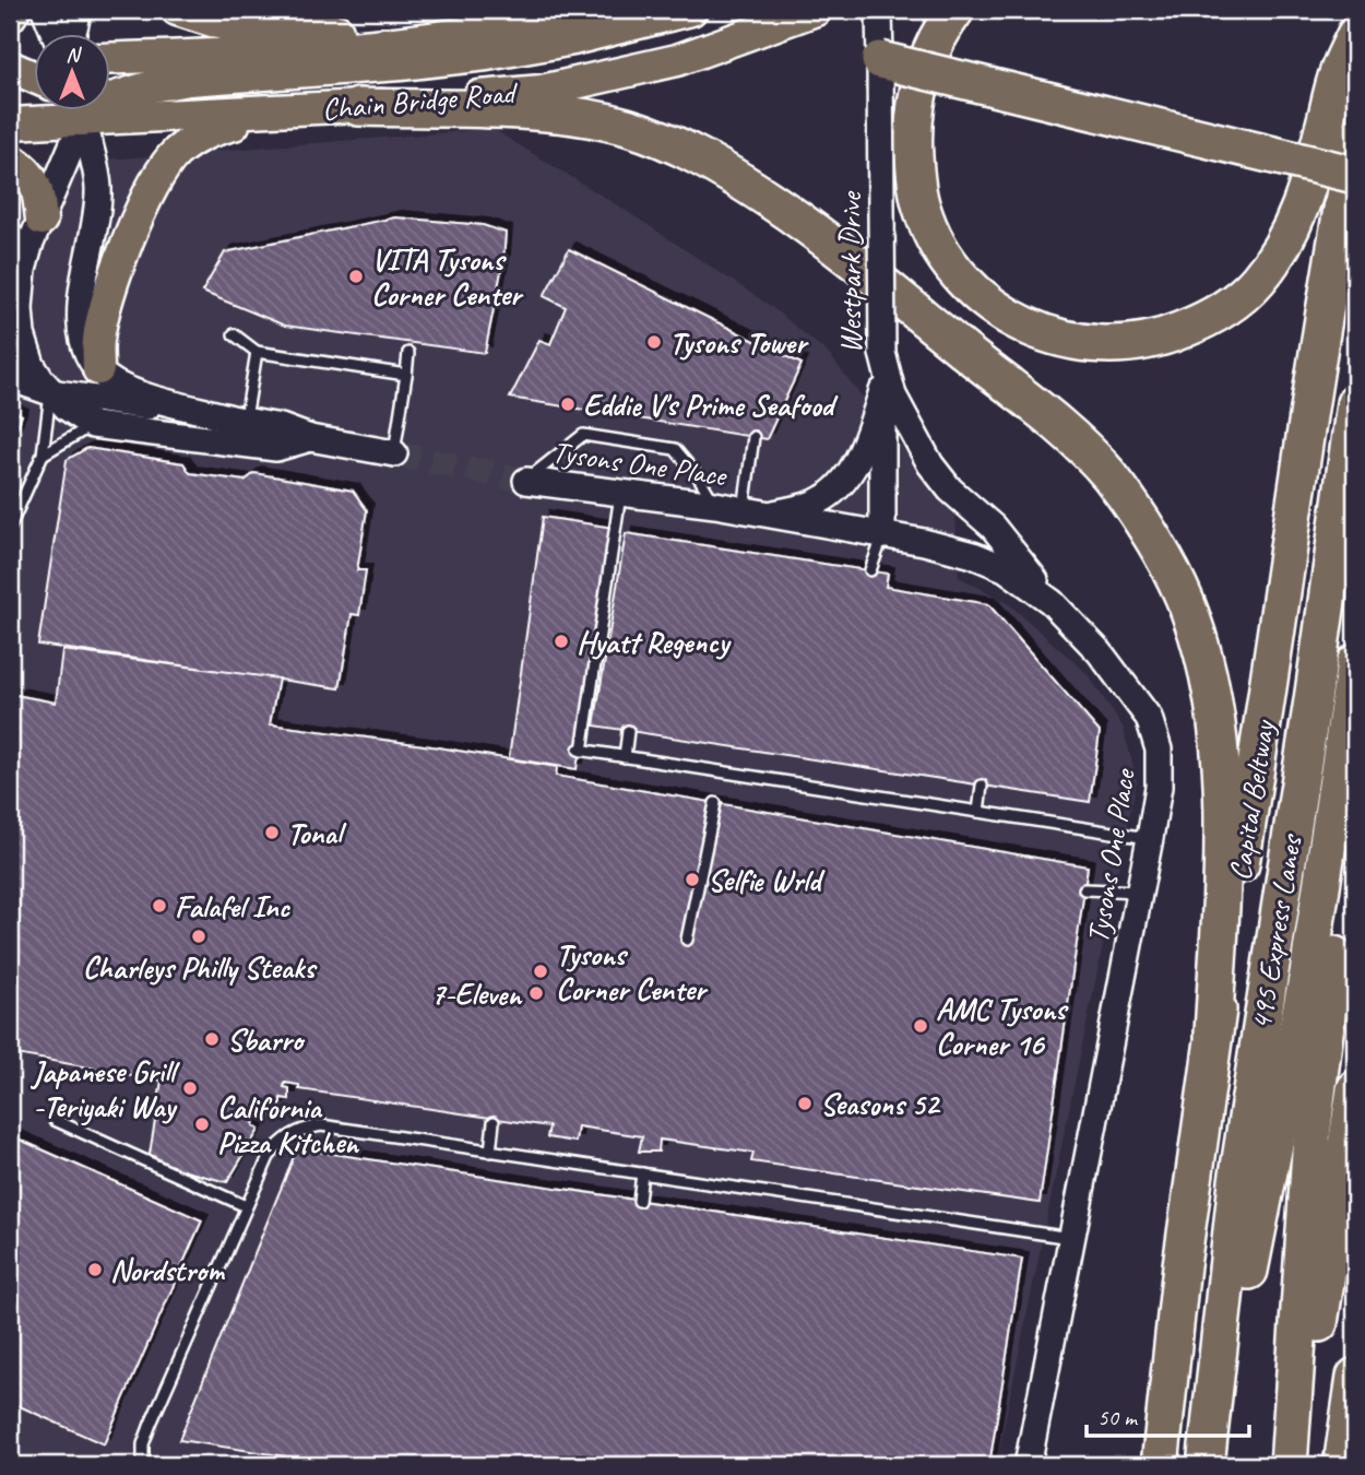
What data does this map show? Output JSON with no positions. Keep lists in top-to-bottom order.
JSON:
{
  "streets": {
    "highway": ["Capital Beltway", "495 Express Lanes"],
    "main road": ["Chain Bridge Road"],
    "street": ["Westpark Drive", "Tysons One Place"]
  },
  "crossings": [
    ["Westpark Drive", "Tysons One Place"]
  ],
  "places": [
    "VITA Tysons Corner Center",
    "Tysons Tower",
    "Eddie V's Prime Seafood",
    "Hyatt Regency",
    "Tonal",
    "Selfie Wrld",
    "Falafel Inc",
    "Charleys Philly Steaks",
    "Tysons Corner Center",
    "7-Eleven",
    "AMC Tysons Corner 16",
    "Sbarro",
    "Japanese Grill -Teriyaki Way",
    "Seasons 52",
    "California Pizza Kitchen",
    "Nordstrom"
  ],
  "scale_bar": "50 m",
  "north": "top"
}
